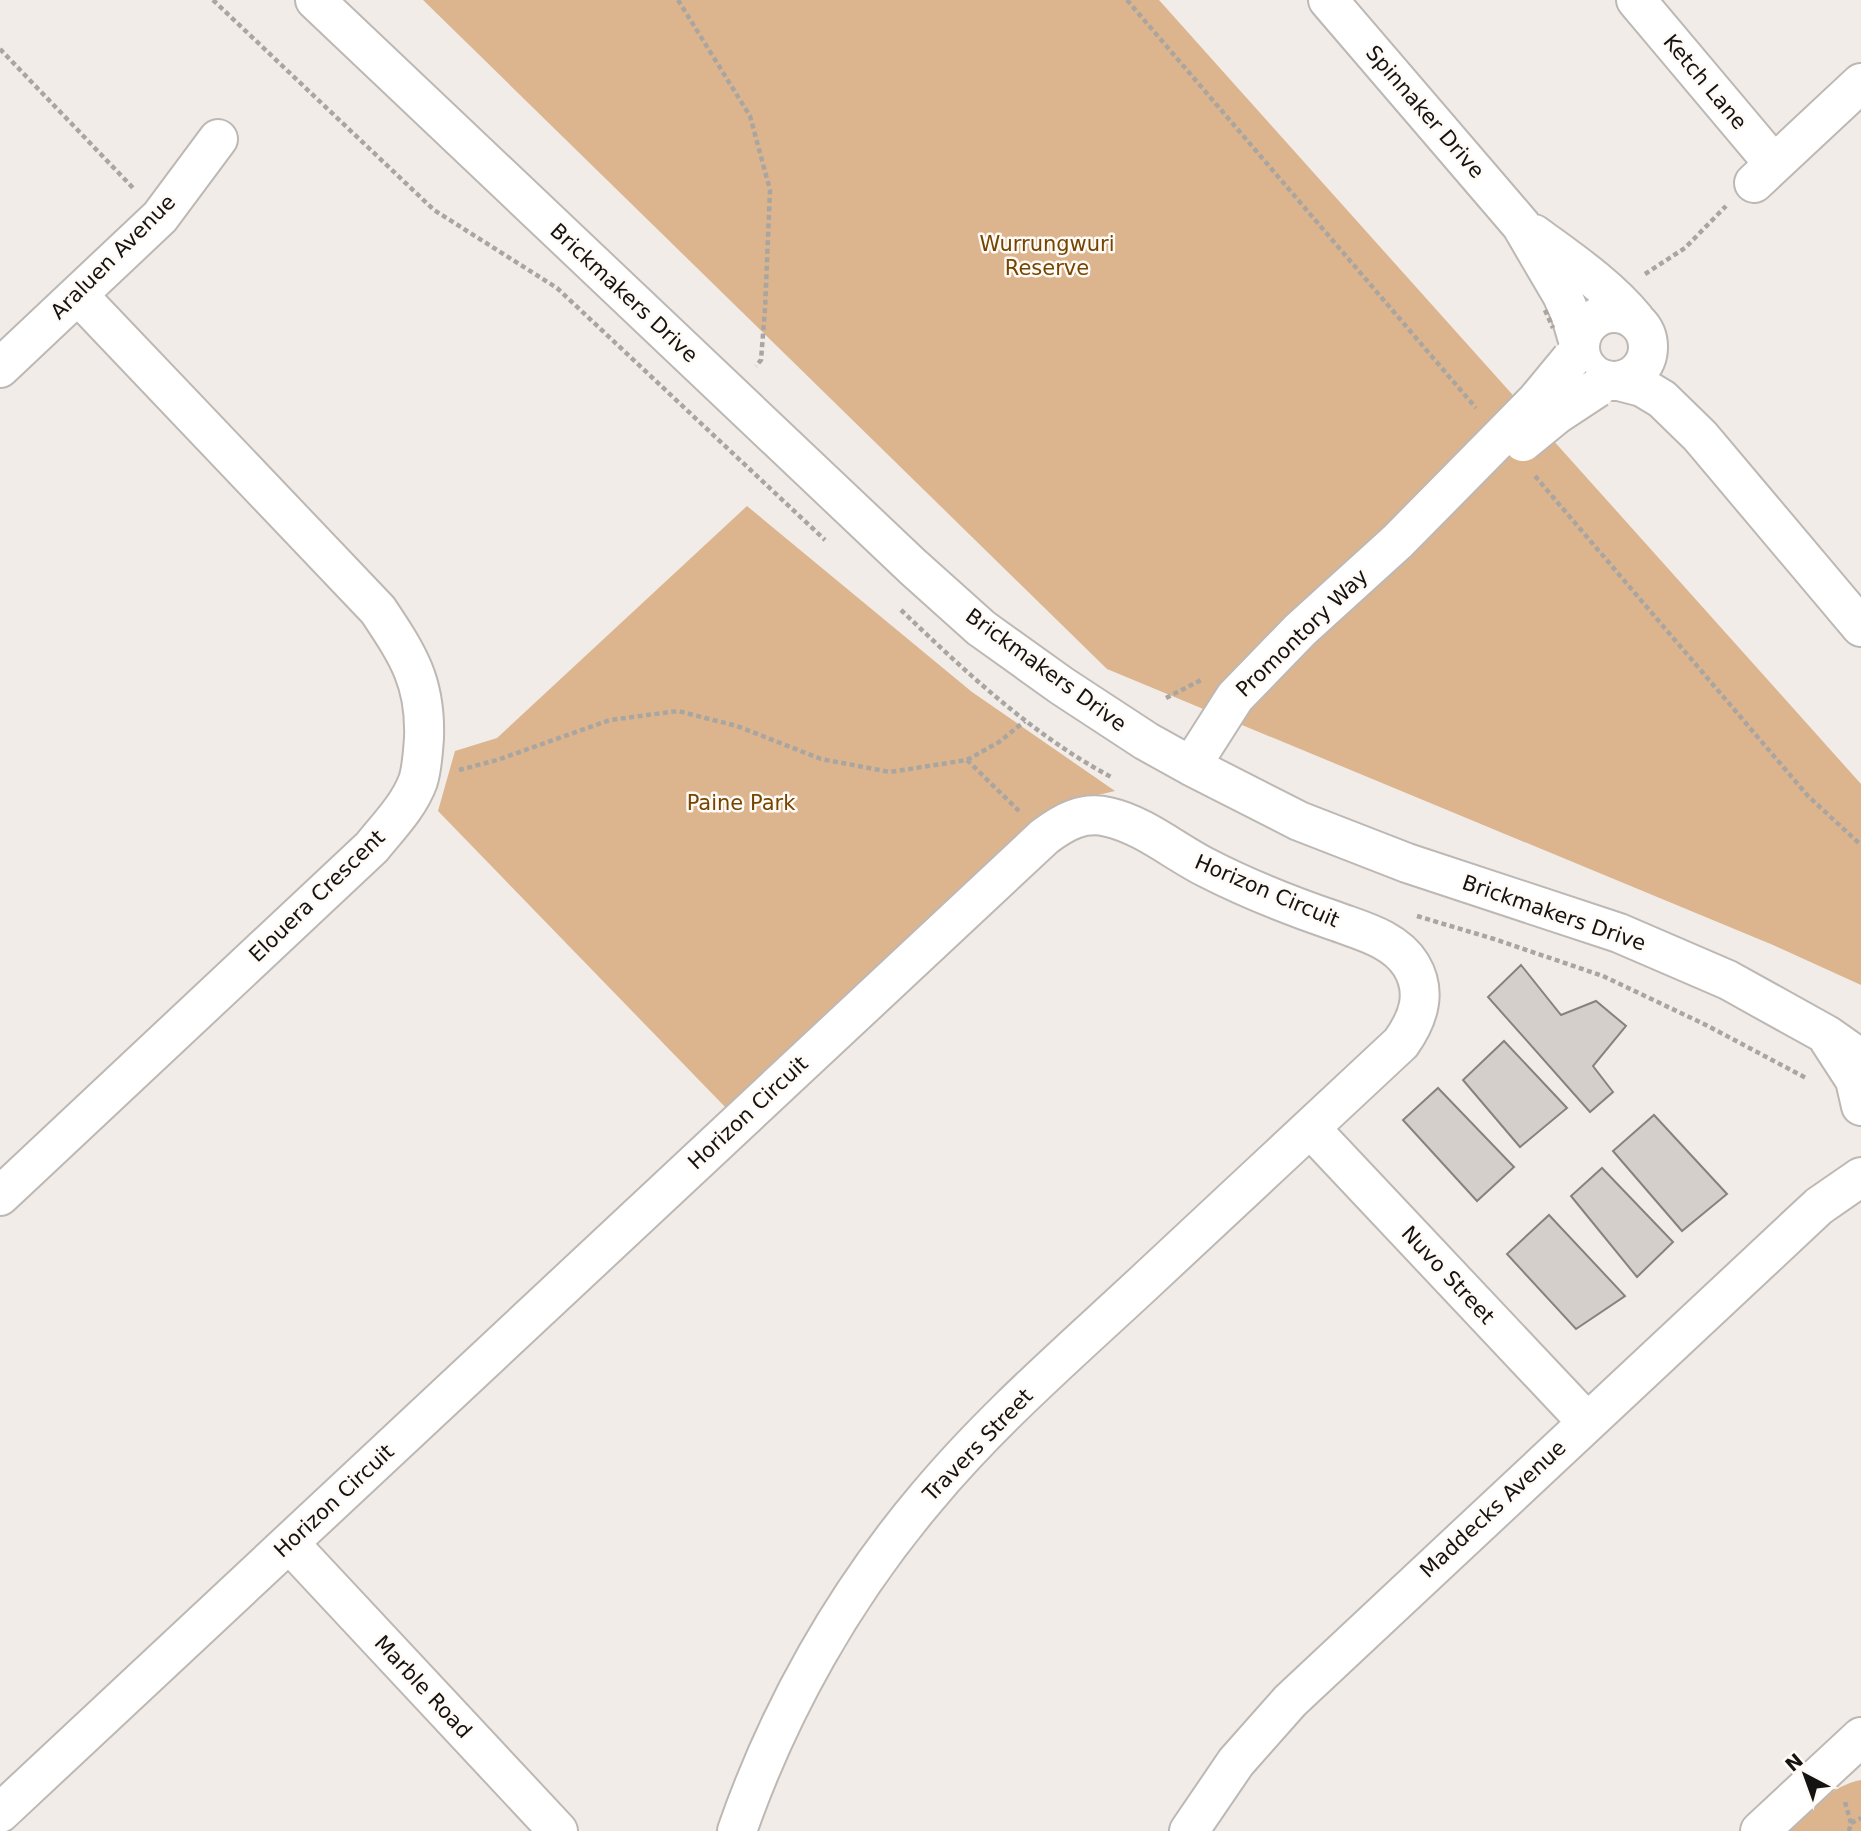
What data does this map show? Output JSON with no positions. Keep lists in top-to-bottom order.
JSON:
{
  "streets": {
    "street": [
      "Ketch Lane",
      "Spinnaker Drive",
      "Araluen Avenue",
      "Brickmakers Drive",
      "Promontory Way",
      "Horizon Circuit",
      "Elouera Crescent",
      "Nuvo Street",
      "Travers Street",
      "Maddecks Avenue",
      "Marble Road"
    ]
  },
  "crossings": [
    ["Spinnaker Drive", "Promontory Way"],
    ["Araluen Avenue", "Elouera Crescent"],
    ["Brickmakers Drive", "Promontory Way"],
    ["Horizon Circuit", "Nuvo Street"],
    ["Horizon Circuit", "Travers Street"],
    ["Horizon Circuit", "Marble Road"],
    ["Nuvo Street", "Travers Street"],
    ["Nuvo Street", "Maddecks Avenue"]
  ],
  "parks": ["Wurrungwuri Reserve", "Paine Park"],
  "north": "top left"
}
